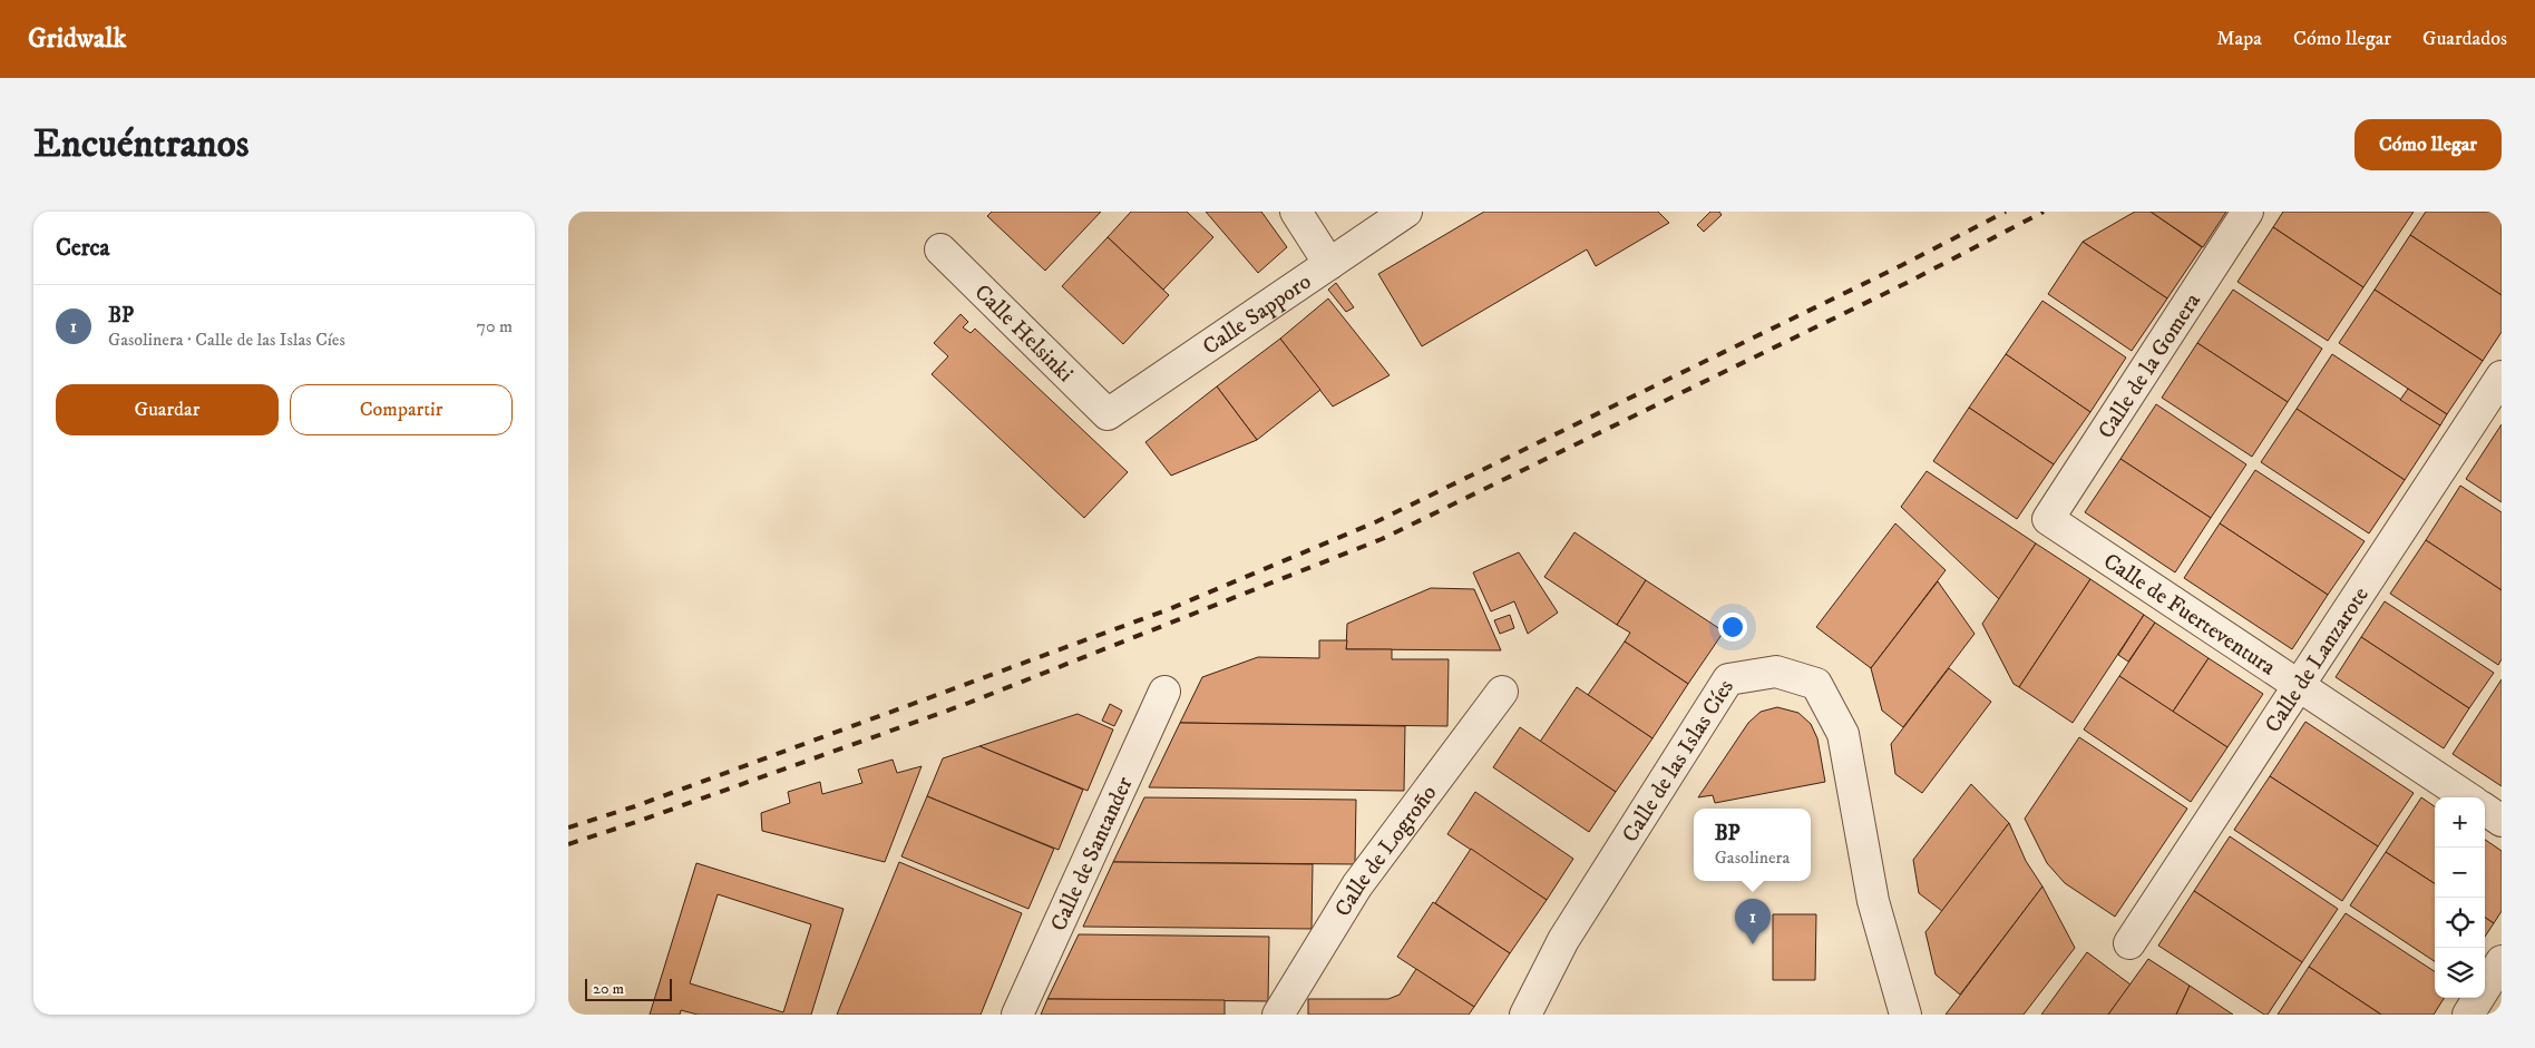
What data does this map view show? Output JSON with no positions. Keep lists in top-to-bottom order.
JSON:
{
  "streets": {
    "street": [
      "Calle Sapporo",
      "Calle Helsinki",
      "Calle de la Gomera",
      "Calle de Fuerteventura",
      "Calle de Lanzarote",
      "Calle de las Islas Cíes",
      "Calle de Logroño",
      "Calle de Santander"
    ]
  },
  "crossings": [
    ["Calle Sapporo", "Calle Helsinki"],
    ["Calle de la Gomera", "Calle de Fuerteventura"],
    ["Calle de Fuerteventura", "Calle de Lanzarote"]
  ],
  "scale_bar": "20 m",
  "page": {
    "header": "Gridwalk",
    "nav": ["Mapa", "Cómo llegar", "Guardados"],
    "buttons": [
      "Cómo llegar",
      ["Guardar", "Compartir"]
    ],
    "title": "Encuéntranos",
    "heading": "Cerca",
    "list": [
      {
        "mark": "1",
        "name": "BP",
        "note": "Gasolinera · Calle de las Islas Cíes",
        "value": "70 m"
      }
    ],
    "map_buttons": ["+", "−"],
    "popup": ["BP", "Gasolinera"],
    "pins": "1",
    "scale": "20 m"
  }
}
